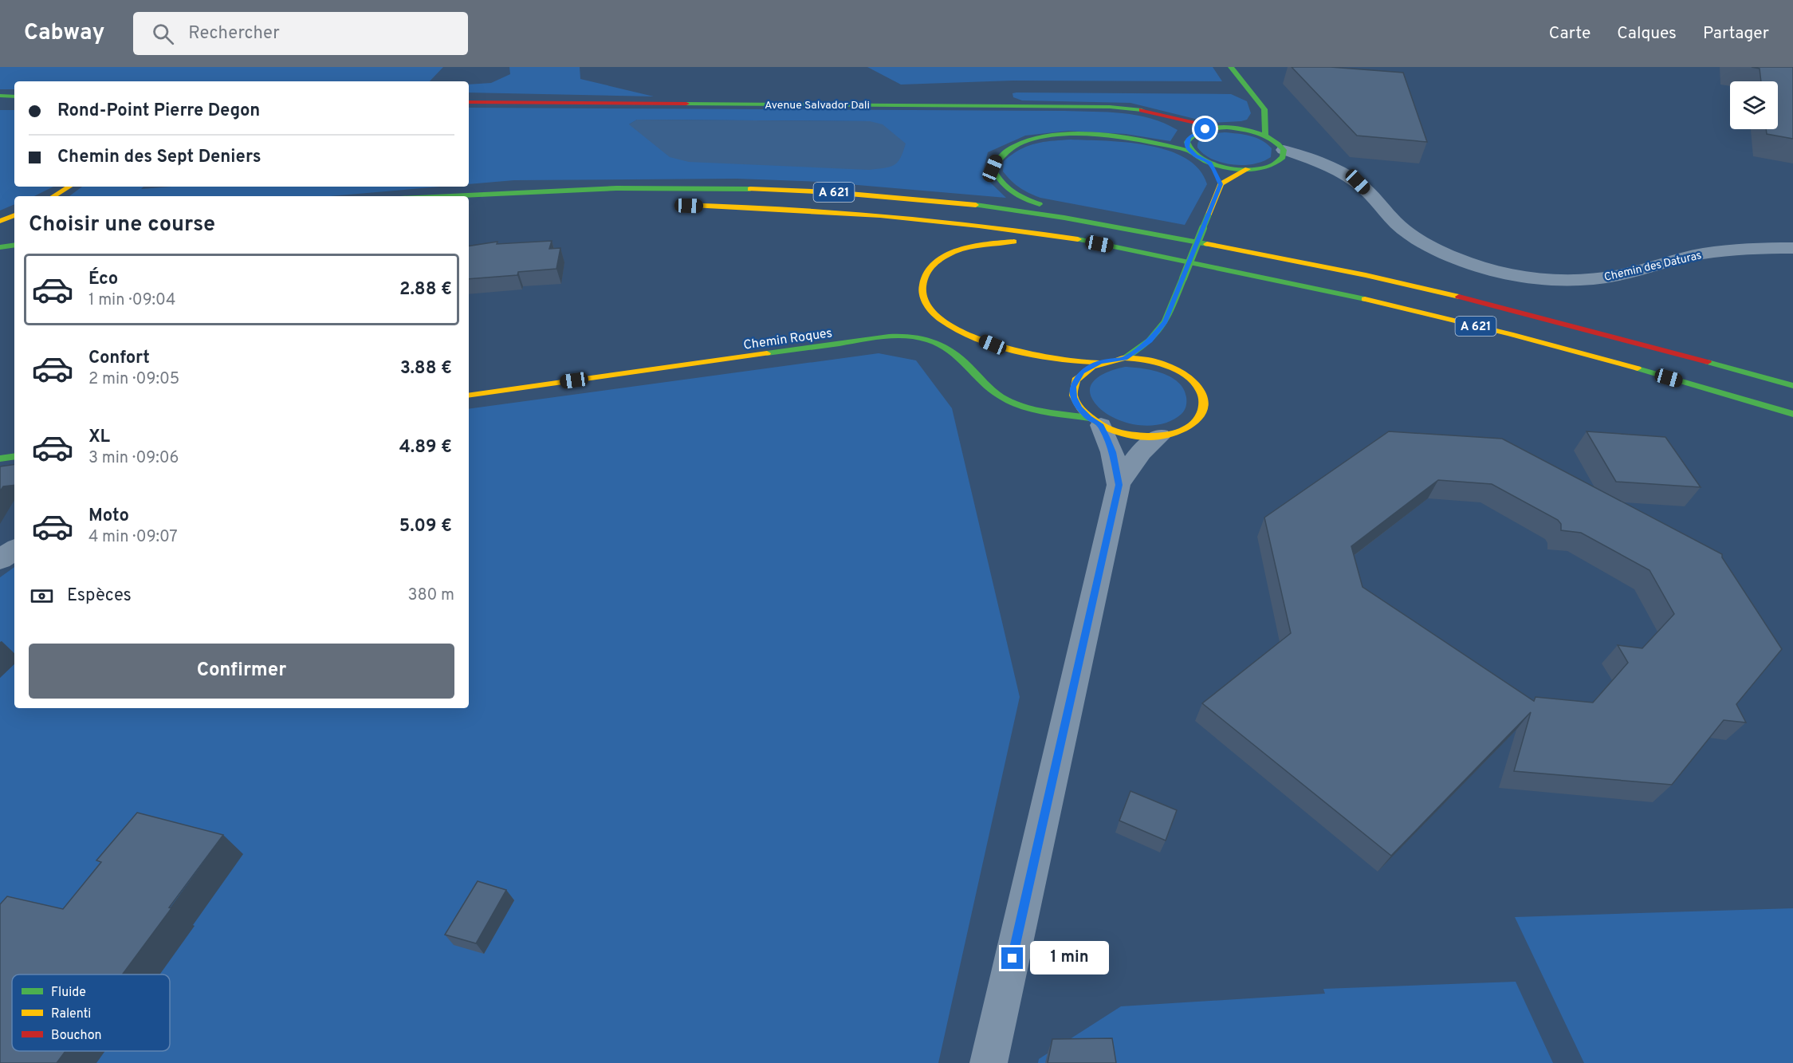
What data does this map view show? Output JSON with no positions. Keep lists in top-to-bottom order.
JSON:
{
  "streets": {
    "main road": ["Avenue Salvador Dali", "A 621", "Chemin Roques"],
    "street": ["Chemin des Daturas"]
  },
  "legend": ["Fluide", "Ralenti", "Bouchon"],
  "page": {
    "header": "Cabway",
    "search": "Rechercher",
    "nav": ["Carte", "Calques", "Partager"],
    "banner": ["Rond-Point Pierre Degon", "Chemin des Sept Deniers"],
    "heading": "Choisir une course",
    "list": [
      {
        "name": "Éco",
        "note": "1 min · 09:04",
        "value": "2.88 €"
      },
      {
        "name": "Confort",
        "note": "2 min · 09:05",
        "value": "3.88 €"
      },
      {
        "name": "XL",
        "note": "3 min · 09:06",
        "value": "4.89 €"
      },
      {
        "name": "Moto",
        "note": "4 min · 09:07",
        "value": "5.09 €"
      }
    ],
    "pay": ["Espèces", "380 m"],
    "buttons": "Confirmer",
    "bubble": "1 min"
  }
}
